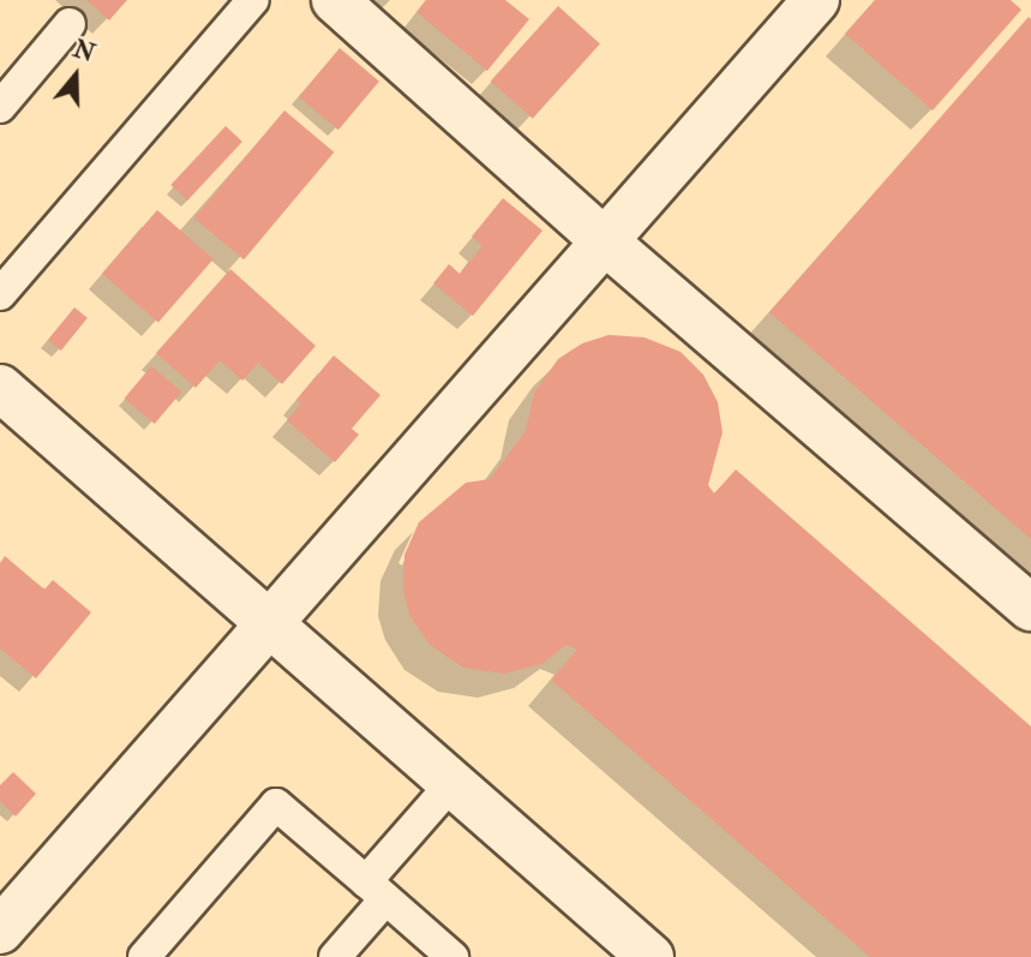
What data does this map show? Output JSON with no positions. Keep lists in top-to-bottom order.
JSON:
{
  "north": "top"
}
